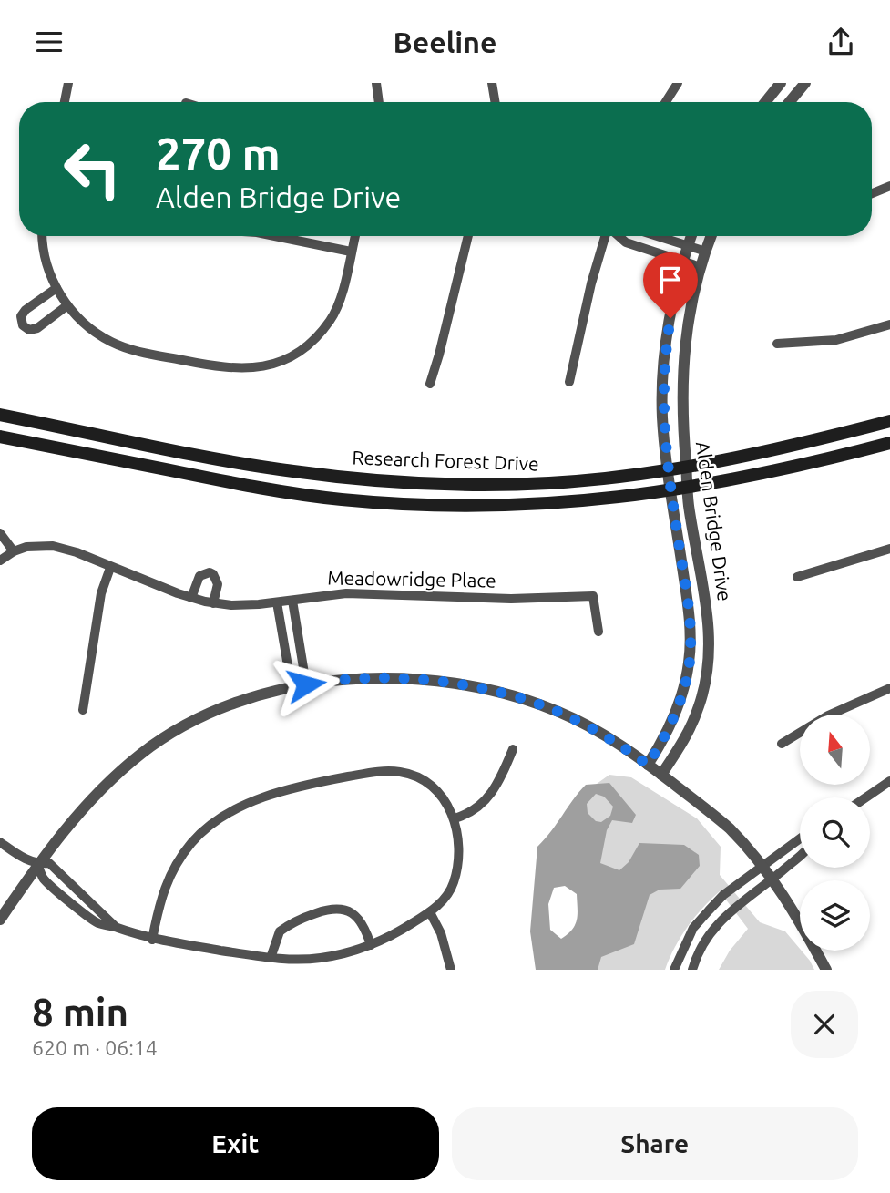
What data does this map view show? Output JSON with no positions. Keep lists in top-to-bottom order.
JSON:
{
  "streets": {
    "main road": ["Research Forest Drive"],
    "street": ["Alden Bridge Drive", "Meadowridge Place"]
  },
  "crossings": [
    ["Research Forest Drive", "Alden Bridge Drive"]
  ],
  "north": "top",
  "page": {
    "header": "Beeline",
    "turn": ["270 m", "Alden Bridge Drive"],
    "heading": ["8 min", "620 m · 06:14"],
    "buttons": ["Exit", "Share"]
  }
}
